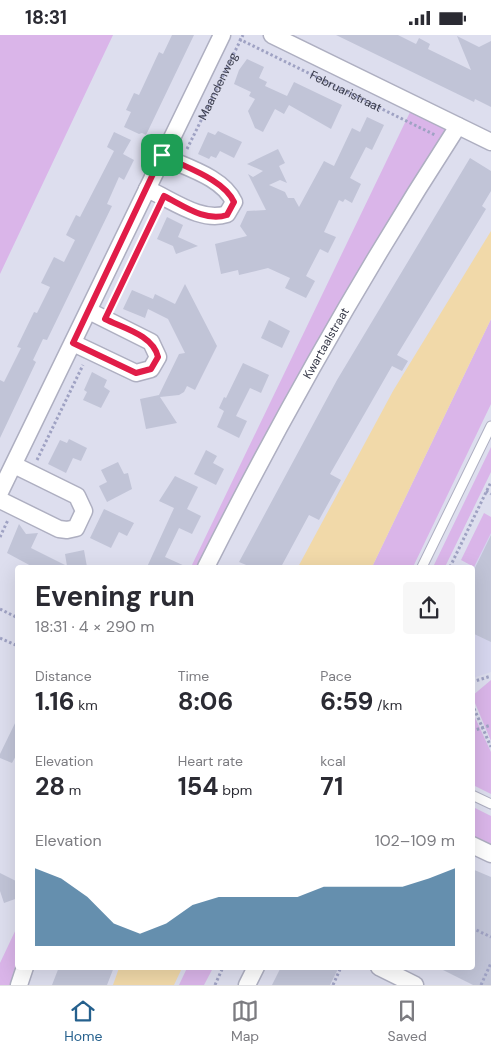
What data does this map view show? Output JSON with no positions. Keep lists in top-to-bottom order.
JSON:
{
  "streets": {
    "street": ["Maandenweg", "Februaristraat", "Kwartaalstraat"]
  },
  "crossings": [
    ["Maandenweg", "Februaristraat"],
    ["Februaristraat", "Kwartaalstraat"]
  ],
  "page": {
    "status": "18:31",
    "heading": ["Evening run", "18:31 · 4 × 290 m"],
    "stats": [
      ["Distance", "1.16 km"],
      ["Time", "8:06"],
      ["Pace", "6:59 /km"],
      ["Elevation", "28 m"],
      ["Heart rate", "154 bpm"],
      ["kcal", "71"]
    ],
    "chart": ["Elevation", "102–109 m"],
    "tabs": ["Home", "Map", "Saved"]
  }
}
